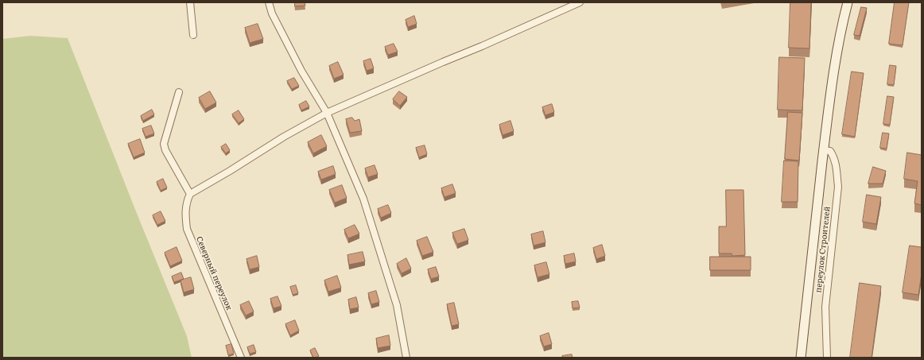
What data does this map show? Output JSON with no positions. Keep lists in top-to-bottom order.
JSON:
{
  "streets": {
    "street": ["переулок Строителей", "Северный переулок"]
  }
}
